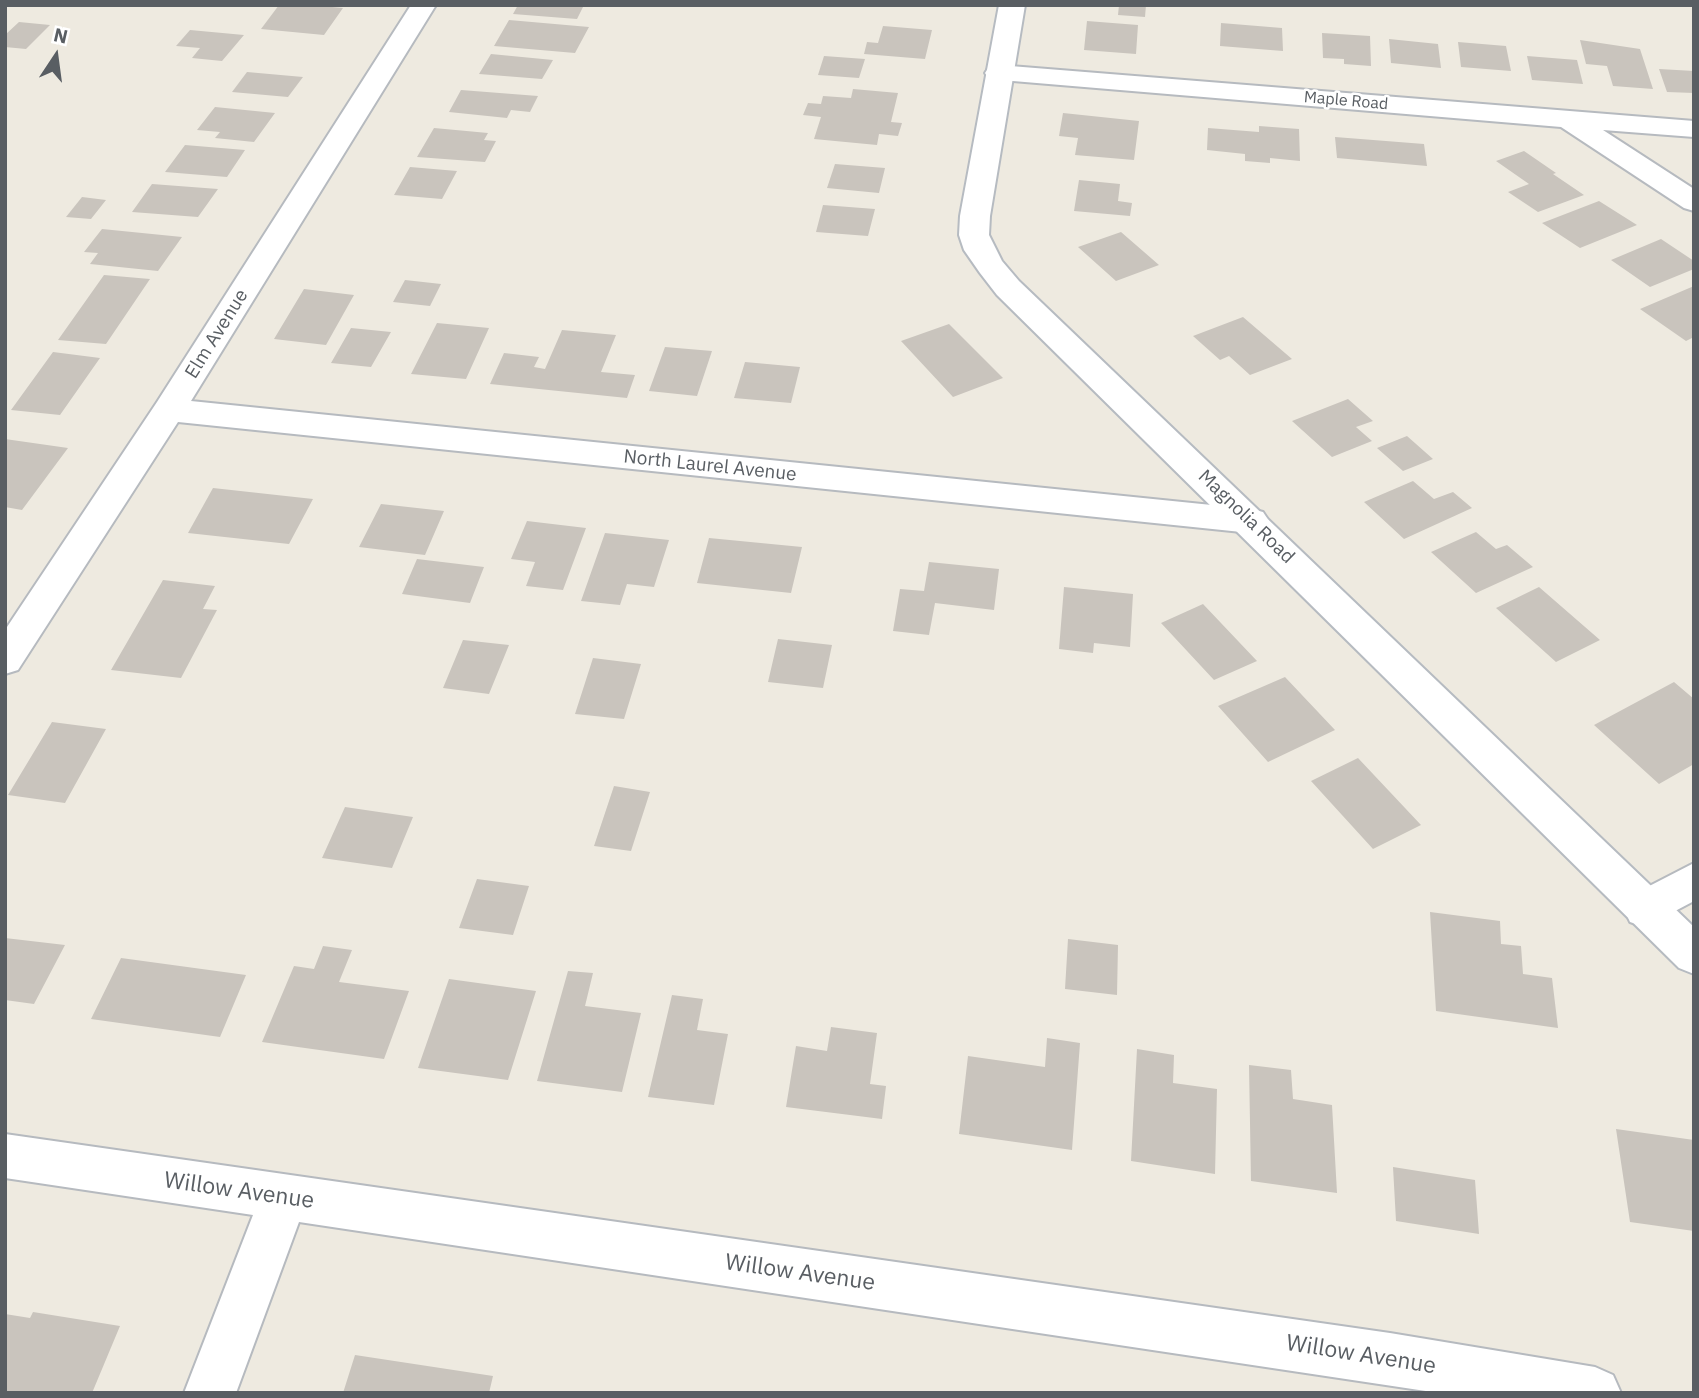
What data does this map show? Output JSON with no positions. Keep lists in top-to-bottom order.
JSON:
{
  "streets": {
    "street": [
      "Maple Road",
      "Elm Avenue",
      "North Laurel Avenue",
      "Magnolia Road",
      "Willow Avenue"
    ]
  },
  "crossings": [
    ["Maple Road", "Magnolia Road"],
    ["Elm Avenue", "North Laurel Avenue"],
    ["North Laurel Avenue", "Magnolia Road"]
  ],
  "north": "top"
}
